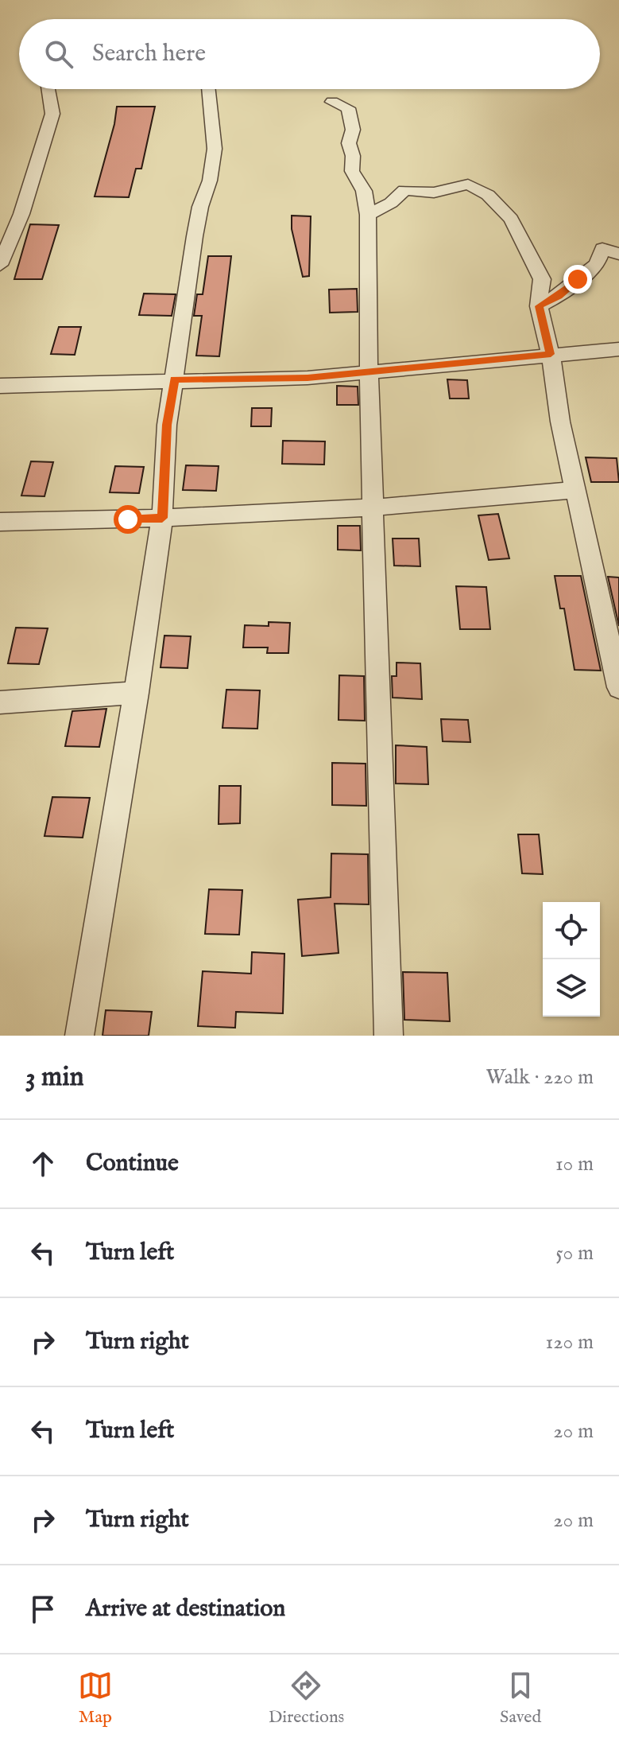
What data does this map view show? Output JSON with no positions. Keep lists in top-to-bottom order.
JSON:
{
  "page": {
    "search": "Search here",
    "heading": ["3 min", "Walk · 220 m"],
    "list": [
      ["Continue", "10 m"],
      ["Turn left", "50 m"],
      ["Turn right", "120 m"],
      ["Turn left", "20 m"],
      ["Turn right", "20 m"],
      "Arrive at destination"
    ],
    "nav": ["Map", "Directions", "Saved"]
  }
}
